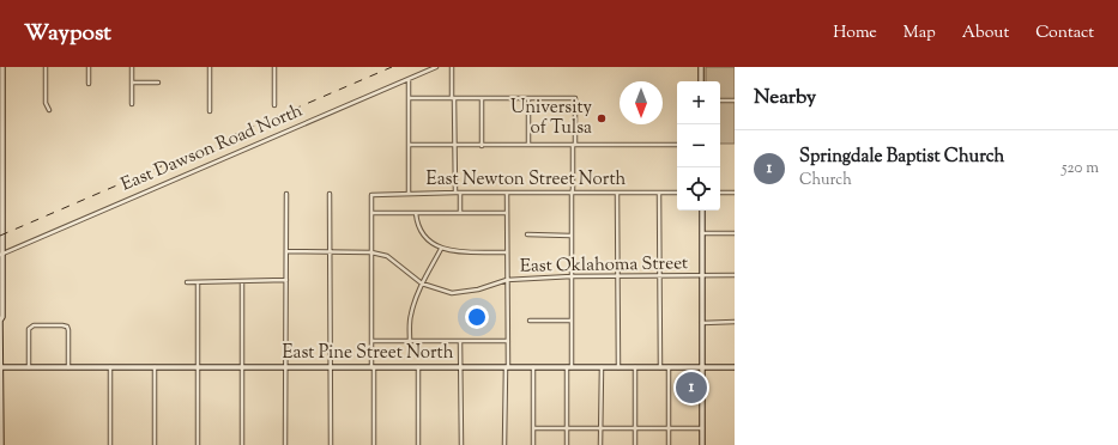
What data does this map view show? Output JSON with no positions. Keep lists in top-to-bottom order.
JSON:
{
  "streets": {
    "main road": ["East Pine Street North"],
    "street": ["East Dawson Road North", "East Newton Street North", "East Oklahoma Street"]
  },
  "places": ["University of Tulsa"],
  "north": "bottom",
  "page": {
    "header": "Waypost",
    "nav": [
      "Home",
      "Map",
      "About",
      "Contact"
    ],
    "heading": "Nearby",
    "map_buttons": ["+", "−"],
    "list": [
      {
        "mark": "1",
        "name": "Springdale Baptist Church",
        "note": "Church",
        "value": "520 m"
      }
    ],
    "pins": "1"
  }
}
